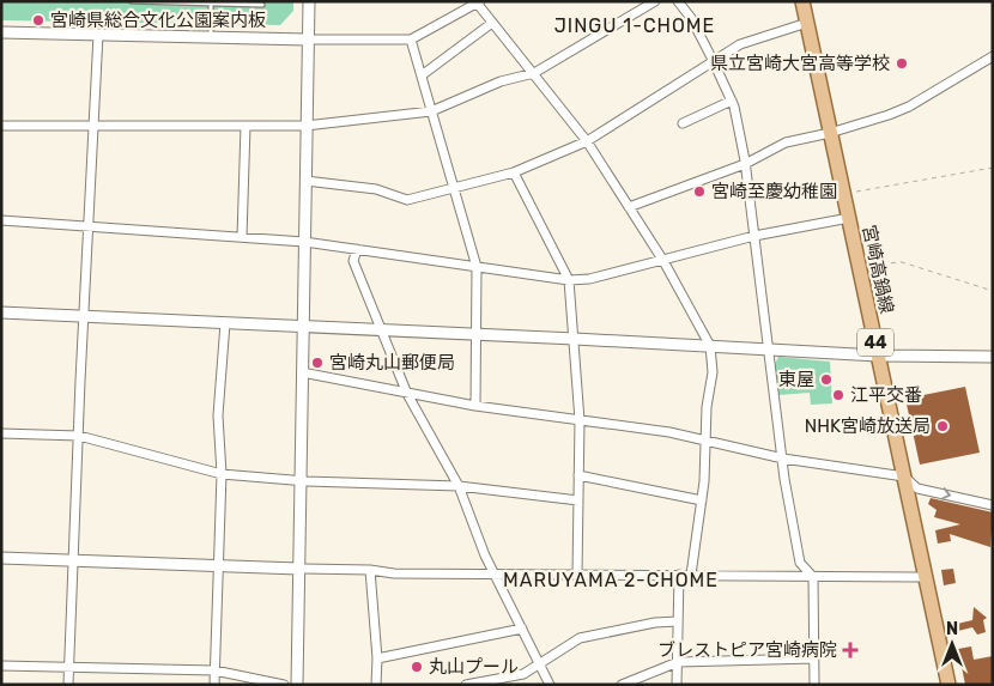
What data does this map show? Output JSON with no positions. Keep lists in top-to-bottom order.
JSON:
{
  "streets": {
    "main road": ["宮崎高鍋線", "44"]
  },
  "districts": ["JINGU 1-CHOME", "MARUYAMA 2-CHOME"],
  "places": {
    "other": [
      "宮崎県総合文化公園案内板",
      "県立宮崎大宮高等学校",
      "宮崎至慶幼稚園",
      "宮崎丸山郵便局",
      "東屋",
      "江平交番",
      "NHK宮崎放送局",
      "丸山プール"
    ],
    "health": ["ブレストピア宮崎病院"]
  },
  "north": "top"
}
